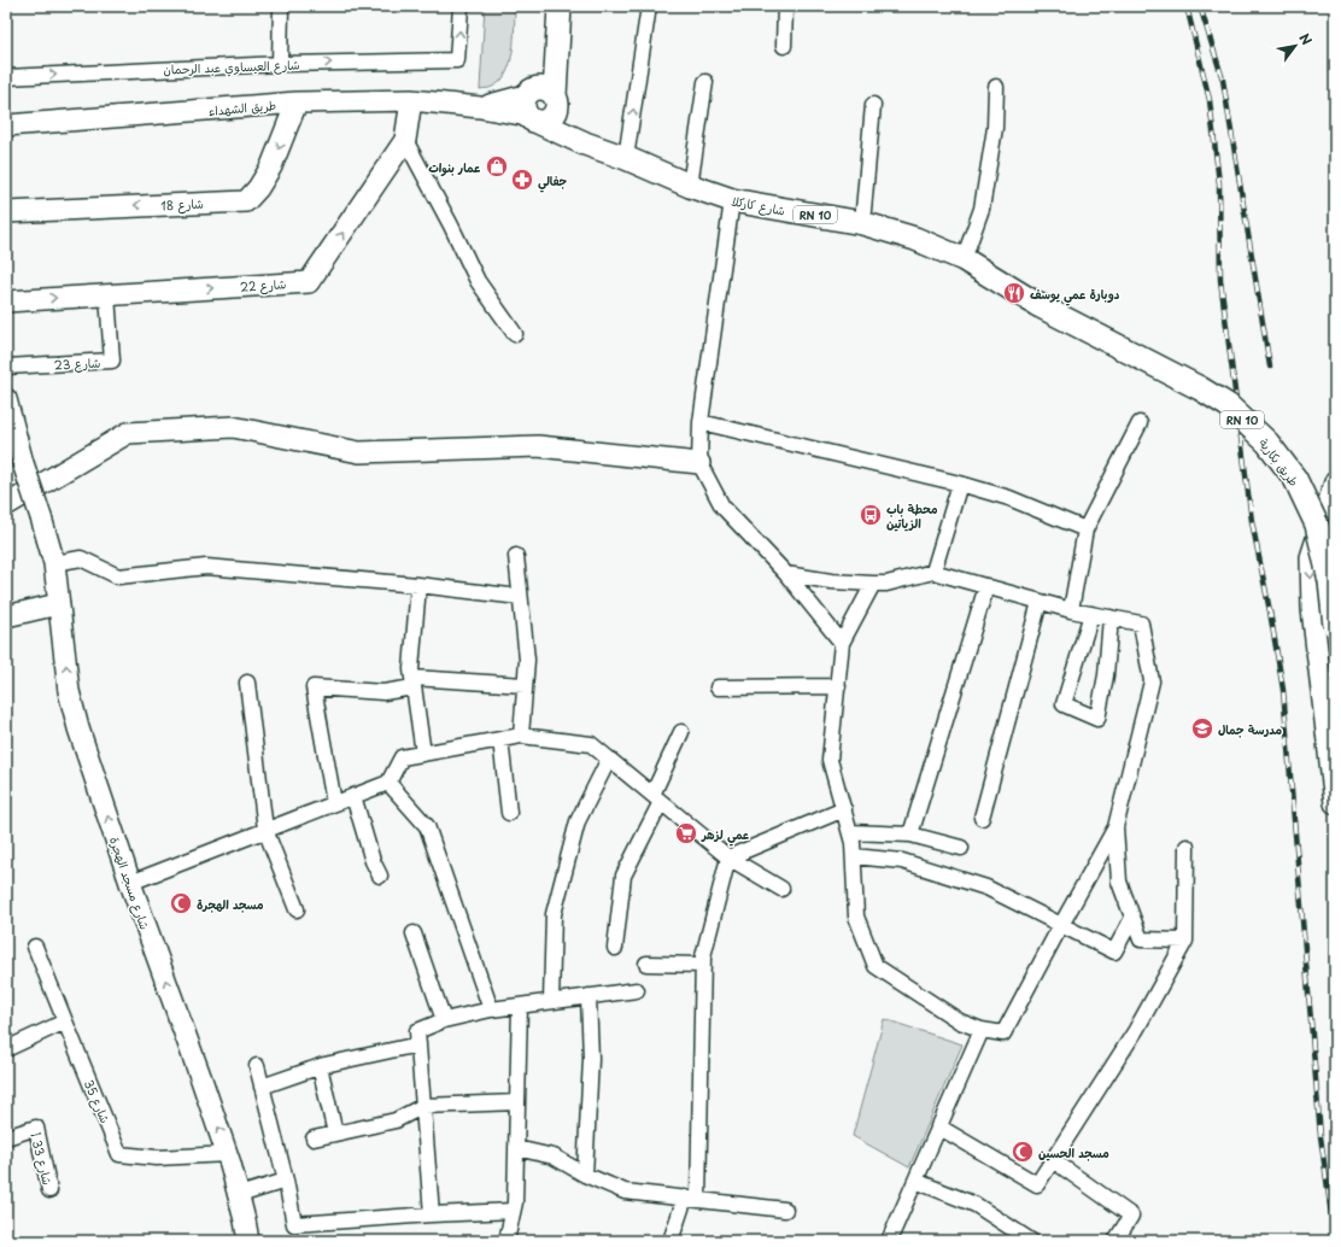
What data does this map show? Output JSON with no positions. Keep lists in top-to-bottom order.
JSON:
{
  "streets": {
    "main road": ["شارع كاركلا", "RN 10", "طريق بكارية"],
    "street": [
      "شارع العيساوي عبد الرحمان",
      "طريق الشهداء",
      "شارع 18",
      "شارع 22",
      "شارع 23",
      "شارع مسجد الهجرة",
      "شارع 35",
      "شارع 33 أ"
    ]
  },
  "crossings": [
    ["طريق الشهداء", "شارع 18"],
    ["طريق الشهداء", "شارع كاركلا"],
    ["طريق الشهداء", "شارع 22"],
    ["شارع كاركلا", "طريق بكارية"],
    ["شارع 22", "شارع 23"],
    ["شارع مسجد الهجرة", "شارع 35"]
  ],
  "one_way": ["شارع العيساوي عبد الرحمان", "شارع 18"],
  "places": {
    "shop": ["عمار بنوات"],
    "pharmacy": ["جفالي"],
    "restaurant": ["دوبارة عمي يوسف"],
    "bus stop": ["محطة باب الزياتين"],
    "school or university": ["مدرسة جمال"],
    "supermarket": ["عمي لزهر"],
    "mosque": ["مسجد الهجرة", "مسجد الحسين"]
  },
  "north": "top right"
}
